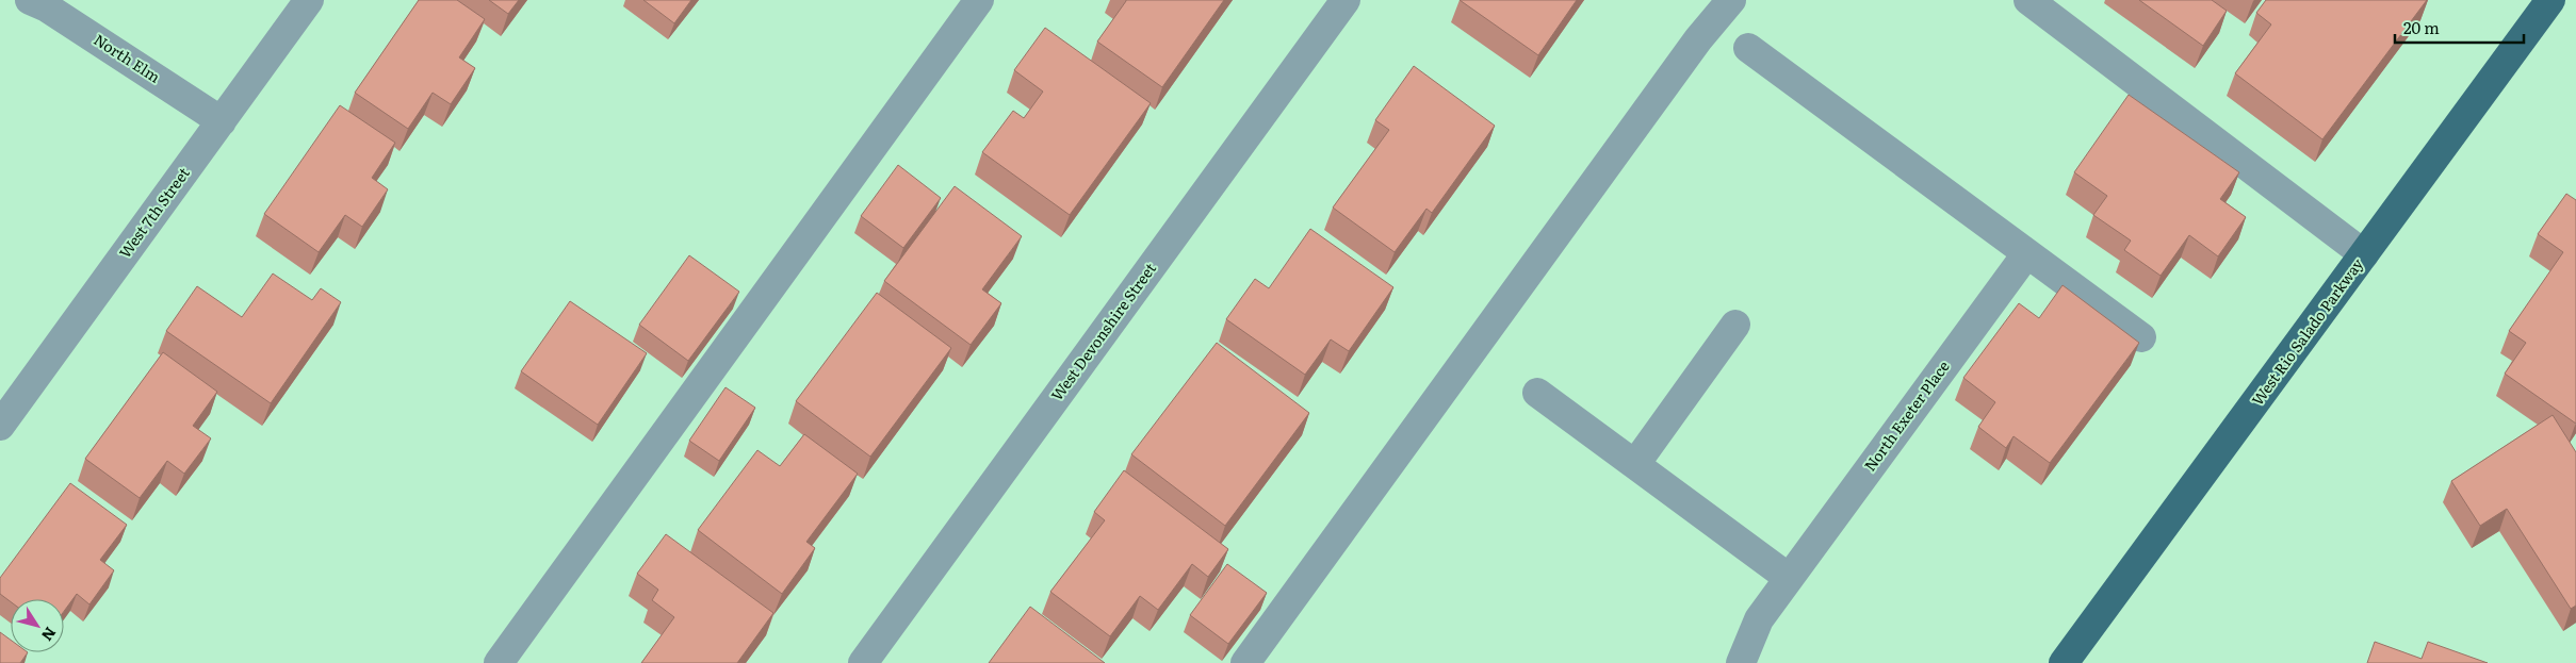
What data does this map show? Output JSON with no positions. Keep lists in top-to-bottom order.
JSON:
{
  "streets": {
    "main road": ["West Rio Salado Parkway"],
    "street": [
      "North Elm",
      "West 7th Street",
      "West Devonshire Street",
      "North Exeter Place"
    ]
  },
  "crossings": [
    ["North Elm", "West 7th Street"]
  ],
  "scale_bar": "20 m",
  "north": "bottom right"
}
